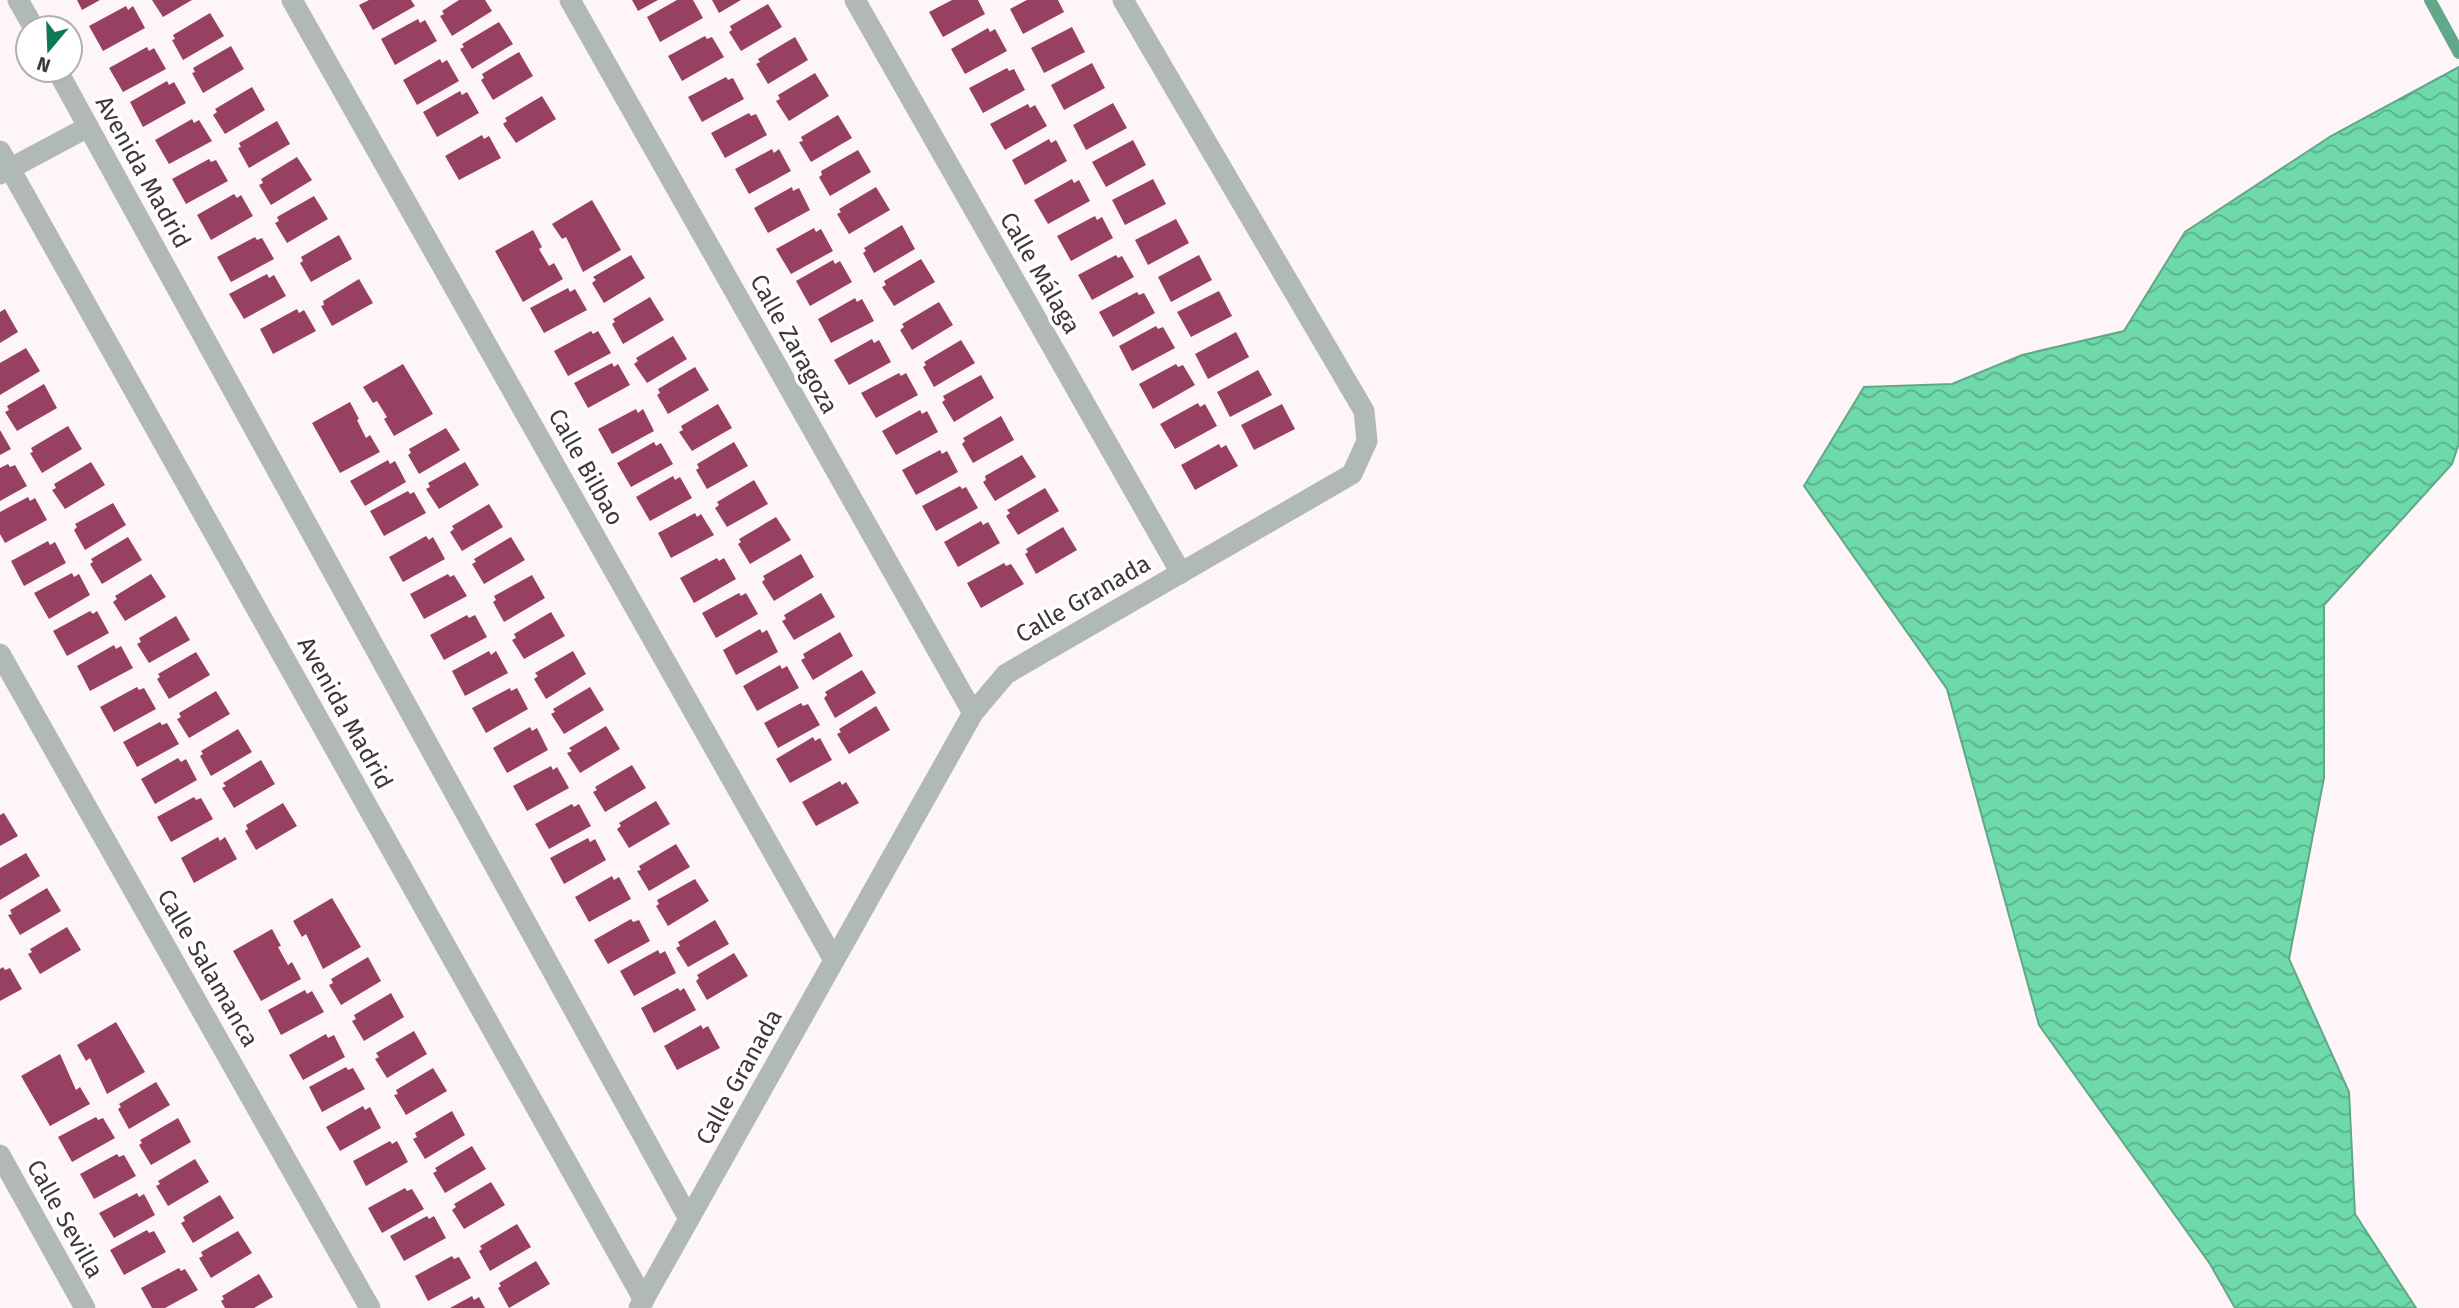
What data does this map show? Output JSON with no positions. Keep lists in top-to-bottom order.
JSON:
{
  "streets": {
    "street": [
      "Avenida Madrid",
      "Calle Málaga",
      "Calle Zaragoza",
      "Calle Bilbao",
      "Calle Granada",
      "Calle Salamanca",
      "Calle Sevilla"
    ]
  },
  "crossings": [
    ["Avenida Madrid", "Calle Granada"],
    ["Calle Málaga", "Calle Granada"],
    ["Calle Zaragoza", "Calle Granada"],
    ["Calle Bilbao", "Calle Granada"]
  ],
  "north": "bottom"
}
